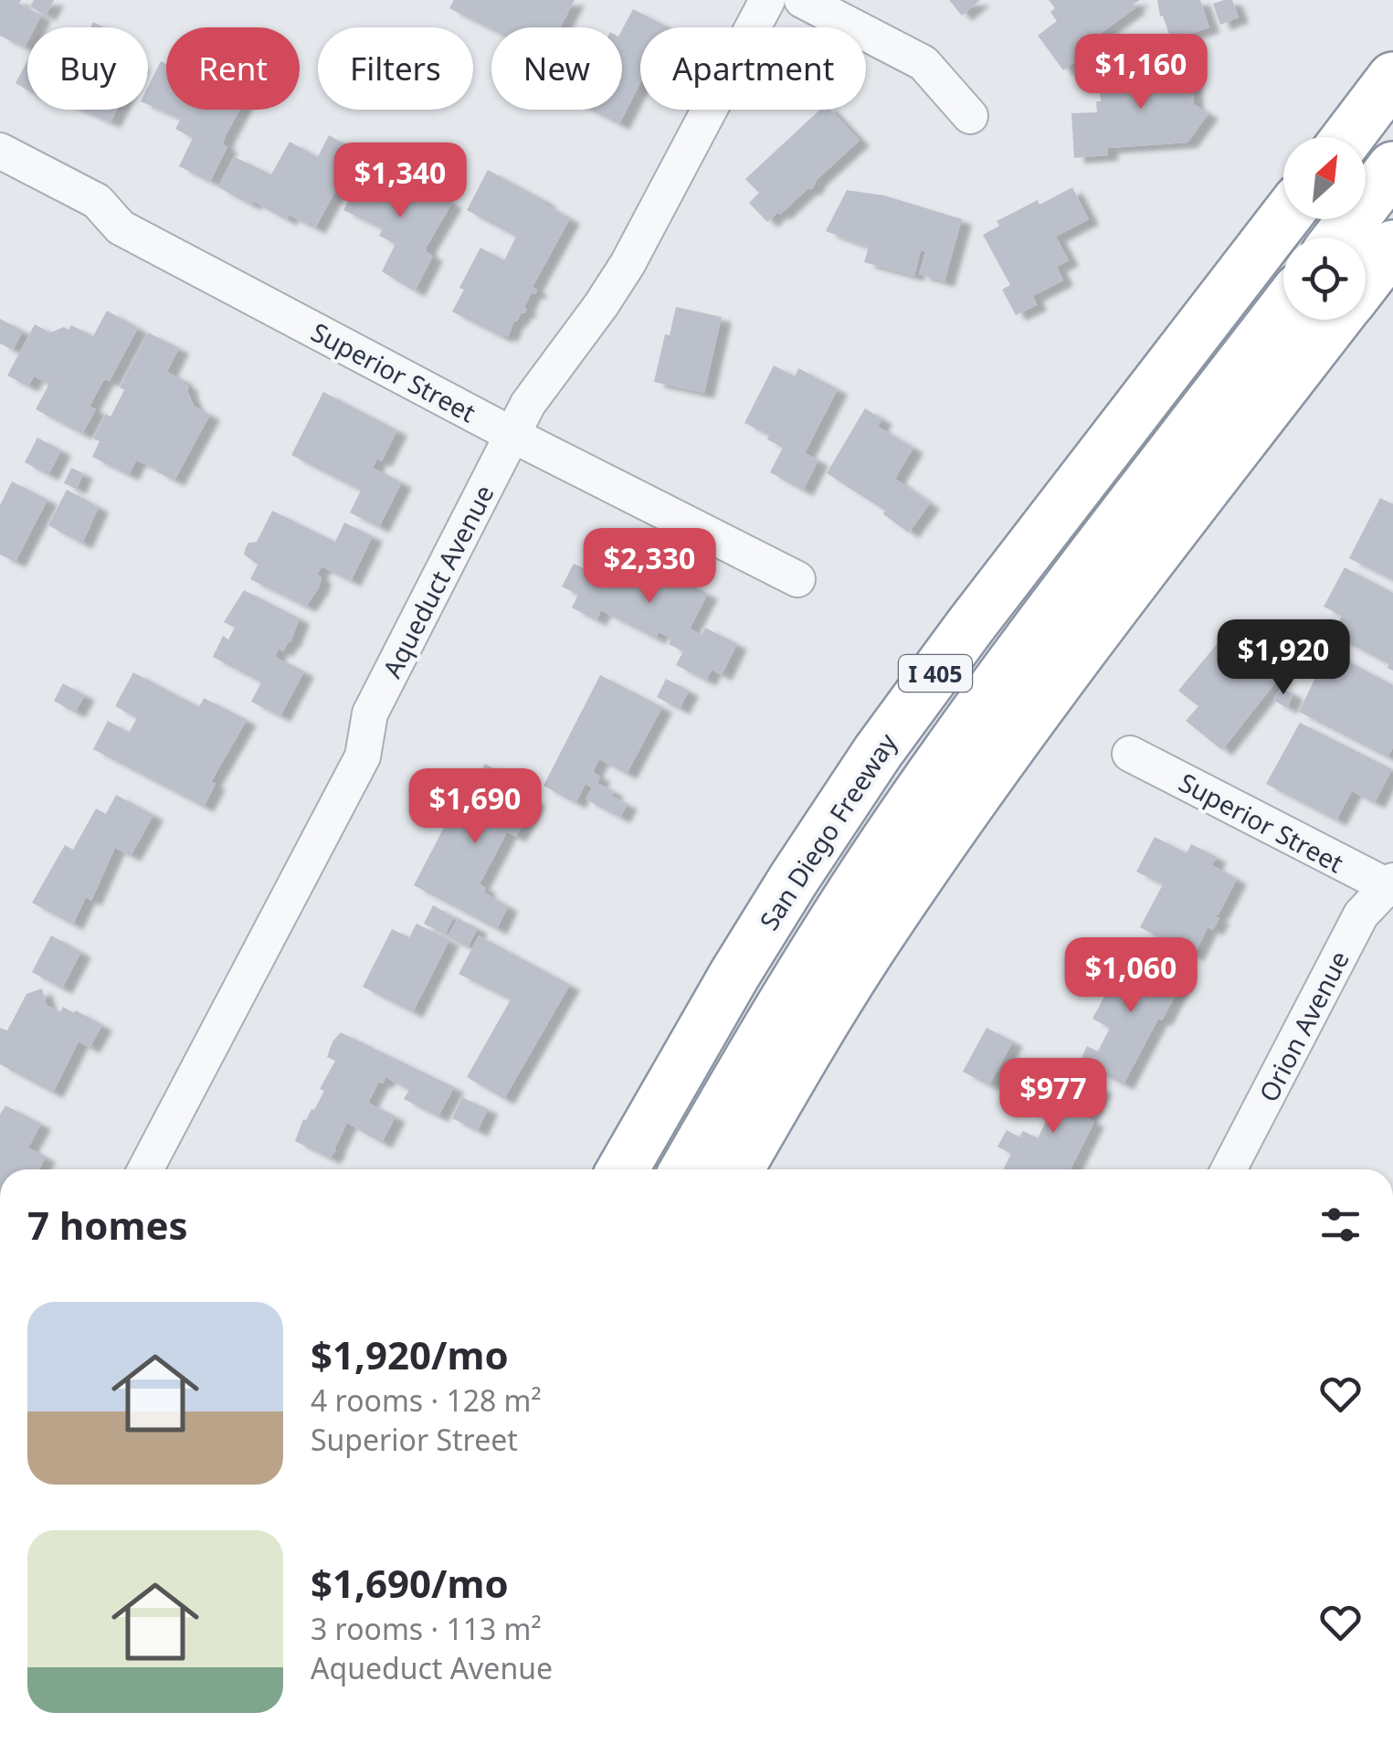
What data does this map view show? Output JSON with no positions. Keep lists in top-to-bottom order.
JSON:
{
  "streets": {
    "highway": ["I 405", "San Diego Freeway"],
    "street": ["Superior Street", "Aqueduct Avenue", "Orion Avenue"]
  },
  "crossings": [
    ["Superior Street", "Aqueduct Avenue"],
    ["Superior Street", "Orion Avenue"]
  ],
  "north": "top right",
  "page": {
    "chip": [
      "Buy",
      "Rent",
      "Filters",
      "New",
      "Apartment"
    ],
    "price": [
      "$1,160",
      "$1,340",
      "$2,330",
      "$1,920",
      "$1,690",
      "$1,060",
      "$977"
    ],
    "heading": "7 homes",
    "list": [
      {
        "name": "$1,920/mo",
        "note": "4 rooms · 128 m² · Superior Street"
      },
      {
        "name": "$1,690/mo",
        "note": "3 rooms · 113 m² · Aqueduct Avenue"
      }
    ]
  }
}
